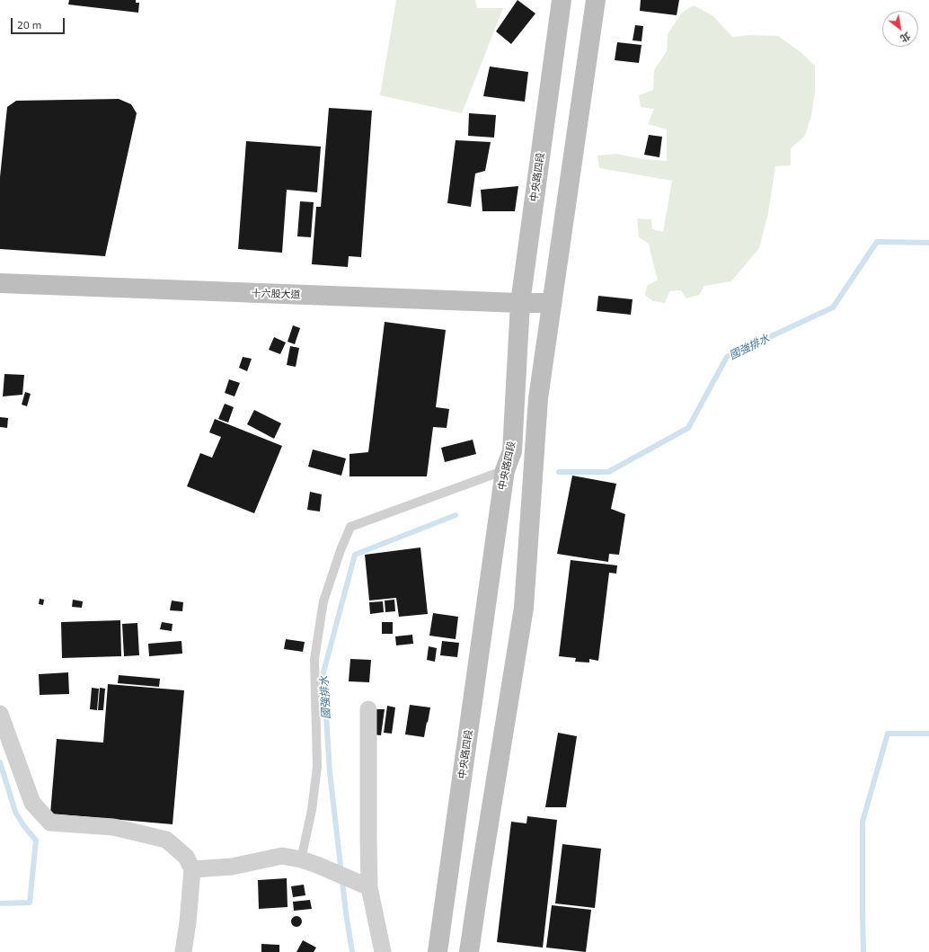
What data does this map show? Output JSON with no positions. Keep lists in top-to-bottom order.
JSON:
{
  "streets": {
    "street": ["中央路四段", "十六股大道"]
  },
  "crossings": [
    ["中央路四段", "十六股大道"]
  ],
  "water": ["國強排水"],
  "scale_bar": "20 m",
  "north": "bottom right"
}
